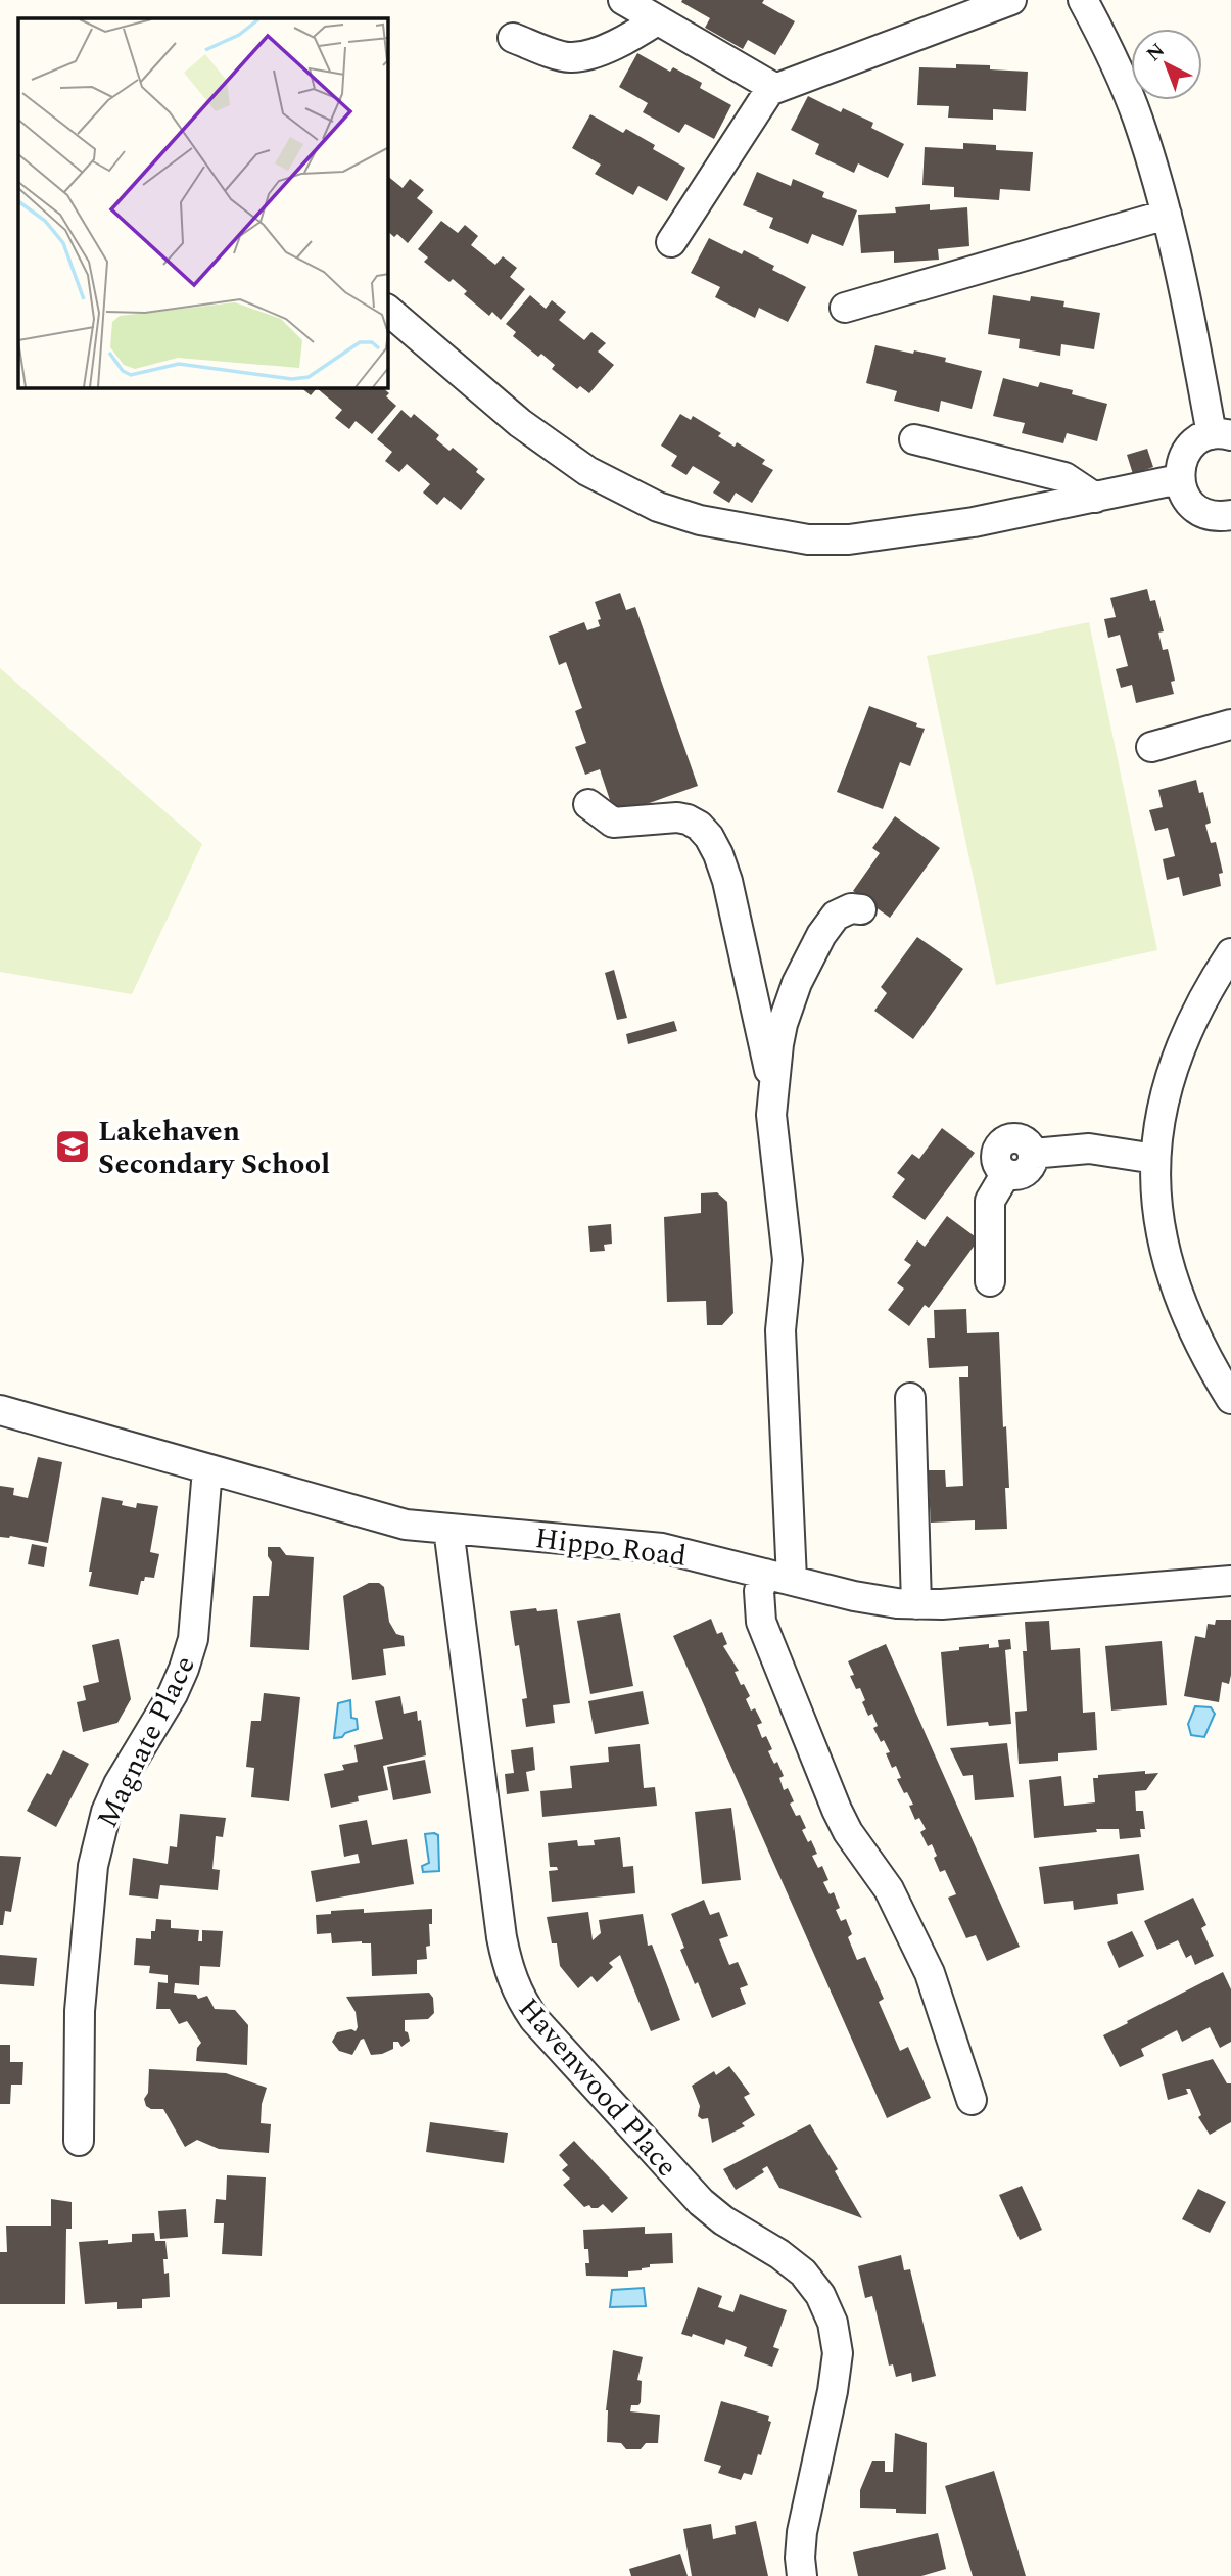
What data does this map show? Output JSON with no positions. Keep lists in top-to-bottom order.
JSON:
{
  "streets": {
    "street": ["Hippo Road", "Magnate Place", "Havenwood Place"]
  },
  "crossings": [
    ["Hippo Road", "Magnate Place"],
    ["Hippo Road", "Havenwood Place"]
  ],
  "places": {
    "school or university": ["Lakehaven Secondary School"]
  },
  "north": "top left"
}
